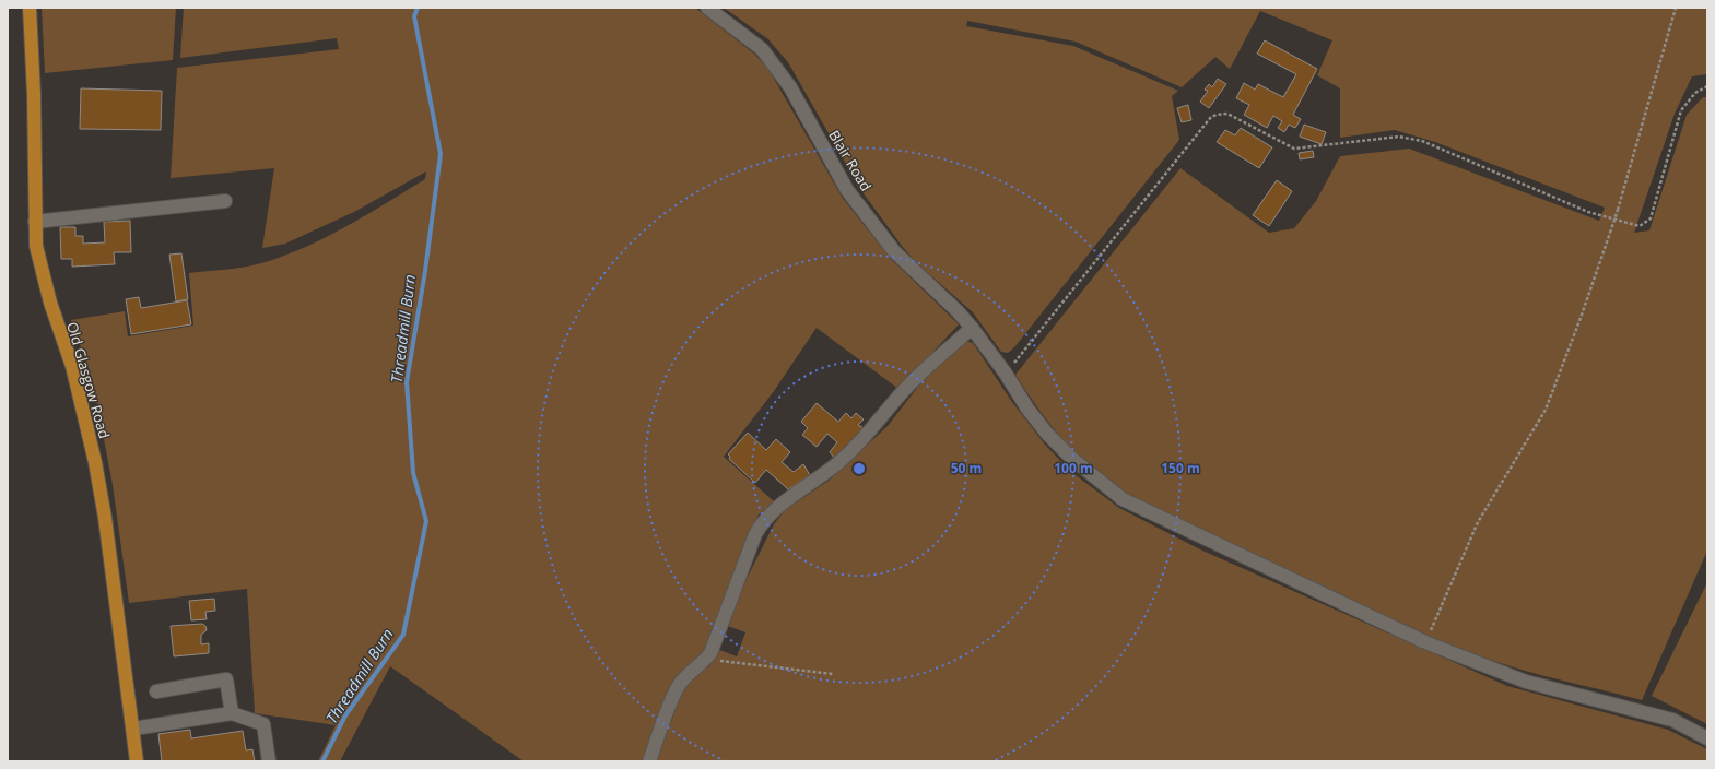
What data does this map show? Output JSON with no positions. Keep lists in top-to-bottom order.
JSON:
{
  "streets": {
    "main road": ["Old Glasgow Road"],
    "street": ["Blair Road"]
  },
  "water": ["Threadmill Burn"],
  "rings": ["50 m", "100 m", "150 m"]
}
